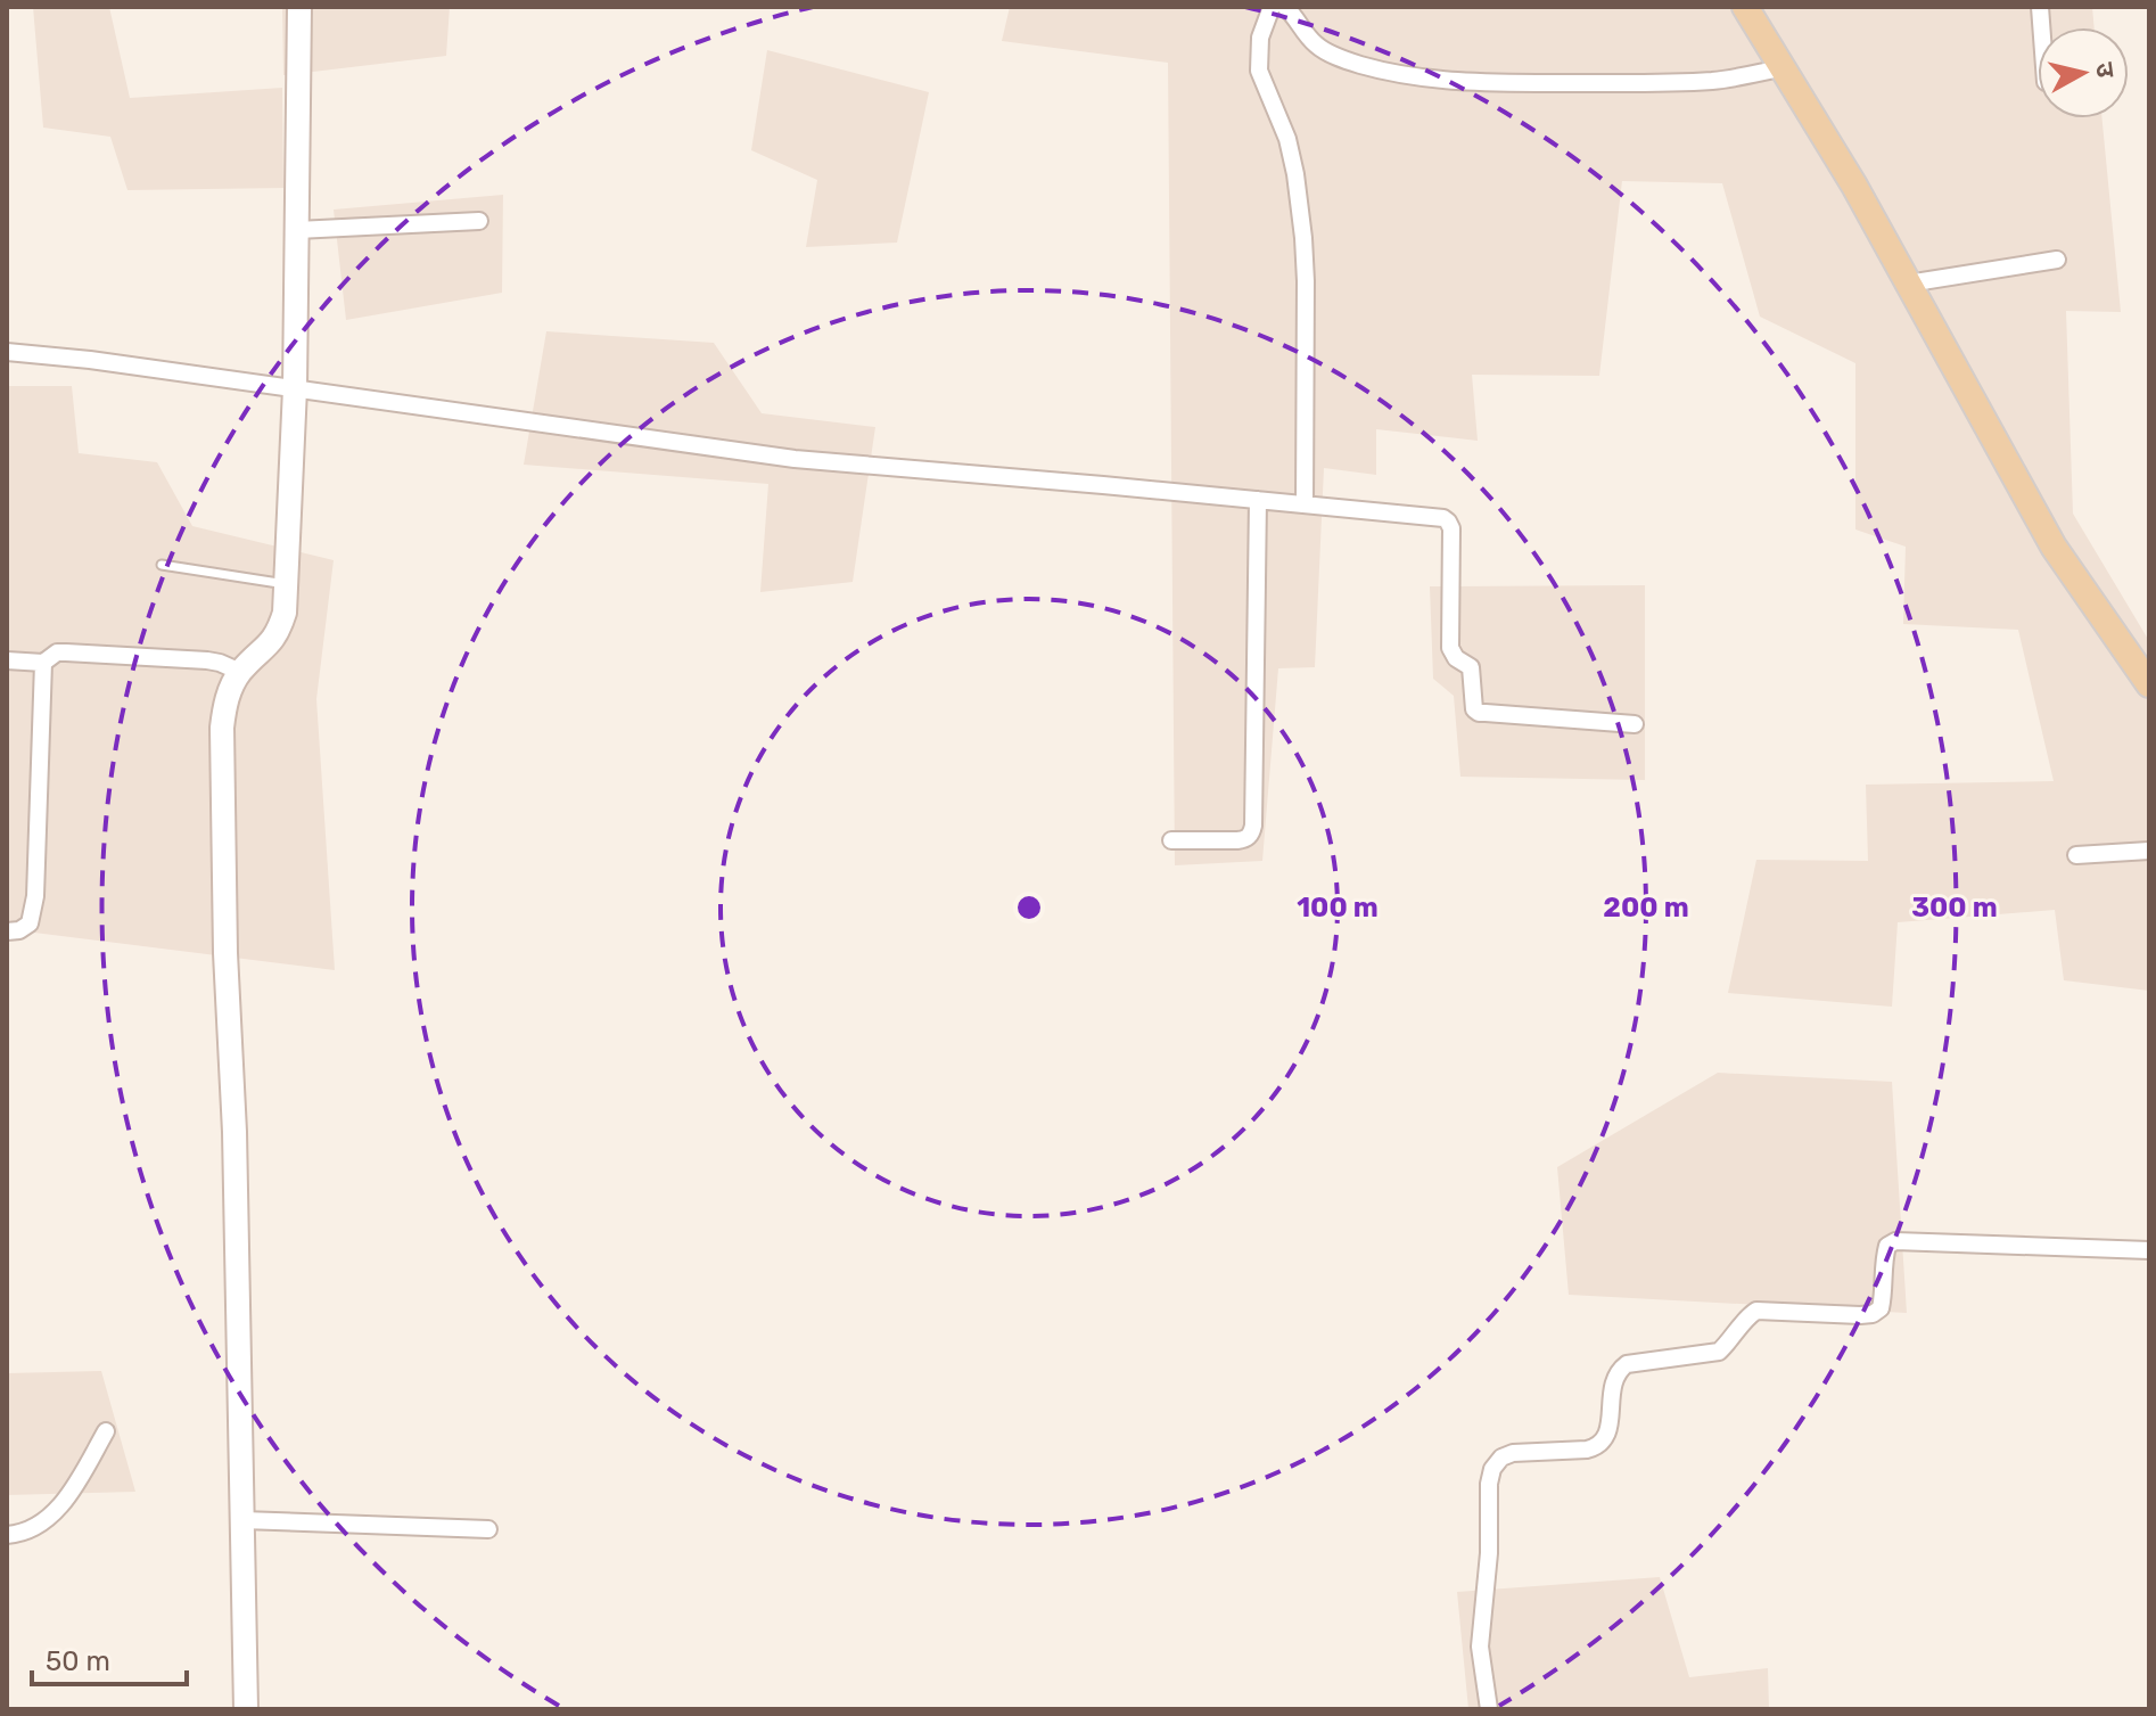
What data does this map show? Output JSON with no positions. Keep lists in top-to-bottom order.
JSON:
{
  "scale_bar": "50 m",
  "north": "right",
  "rings": ["100 m", "200 m", "300 m"]
}
